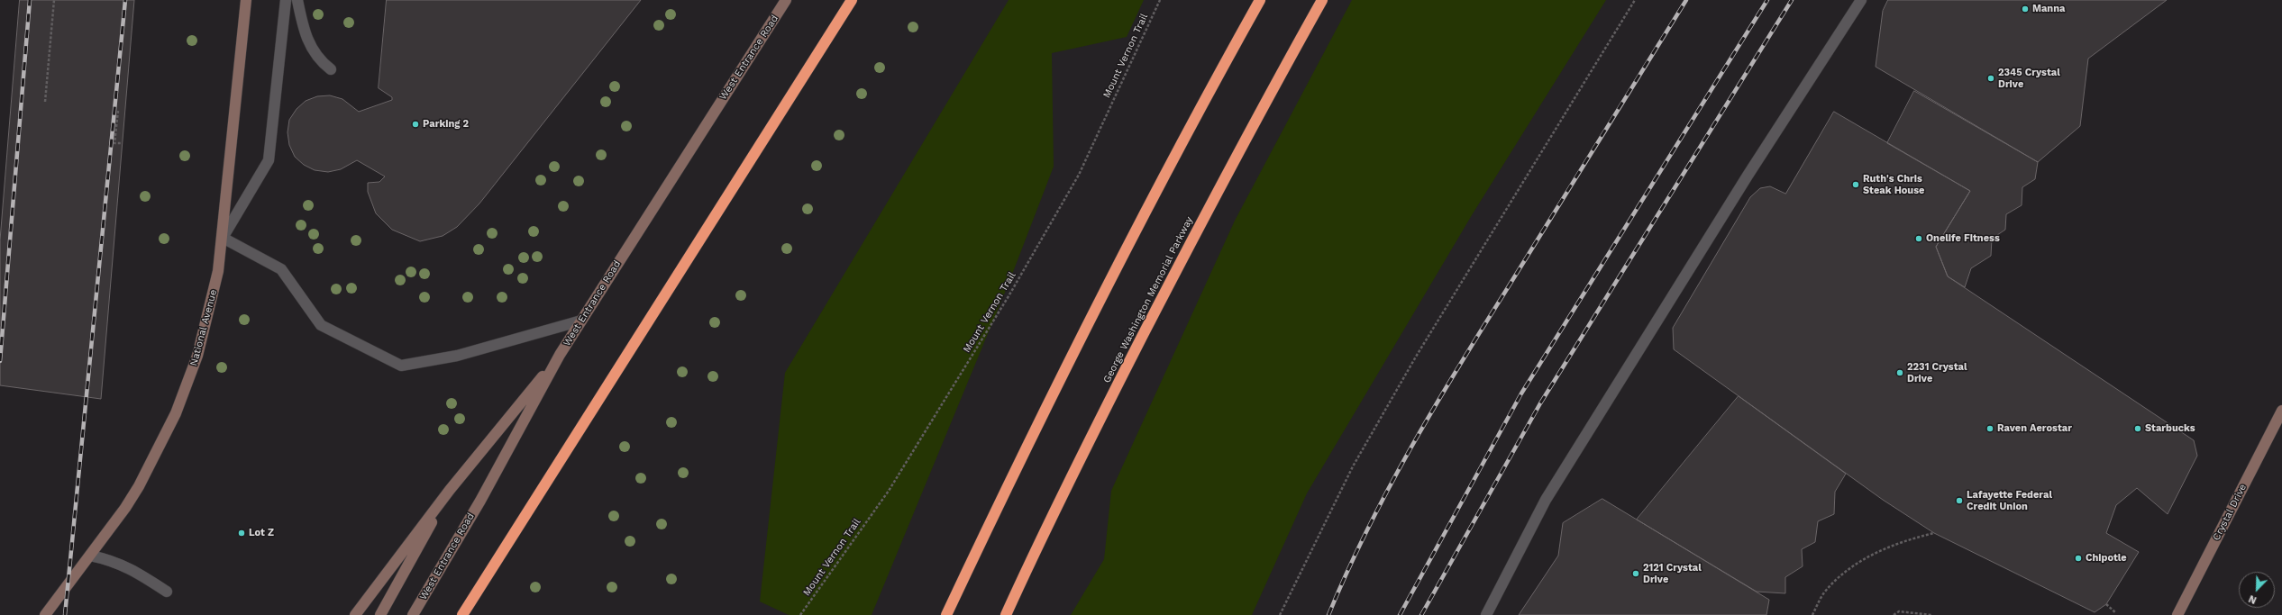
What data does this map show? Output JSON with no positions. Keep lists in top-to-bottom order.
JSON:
{
  "streets": {
    "highway": ["George Washington Memorial Parkway"],
    "main road": ["West Entrance Road", "National Avenue", "Crystal Drive"],
    "path": ["Mount Vernon Trail"]
  },
  "places": [
    "Manna",
    "2345 Crystal Drive",
    "Parking 2",
    "Ruth's Chris Steak House",
    "Onelife Fitness",
    "2231 Crystal Drive",
    "Raven Aerostar",
    "Starbucks",
    "Lafayette Federal Credit Union",
    "Lot Z",
    "Chipotle",
    "2121 Crystal Drive"
  ],
  "north": "bottom left"
}
